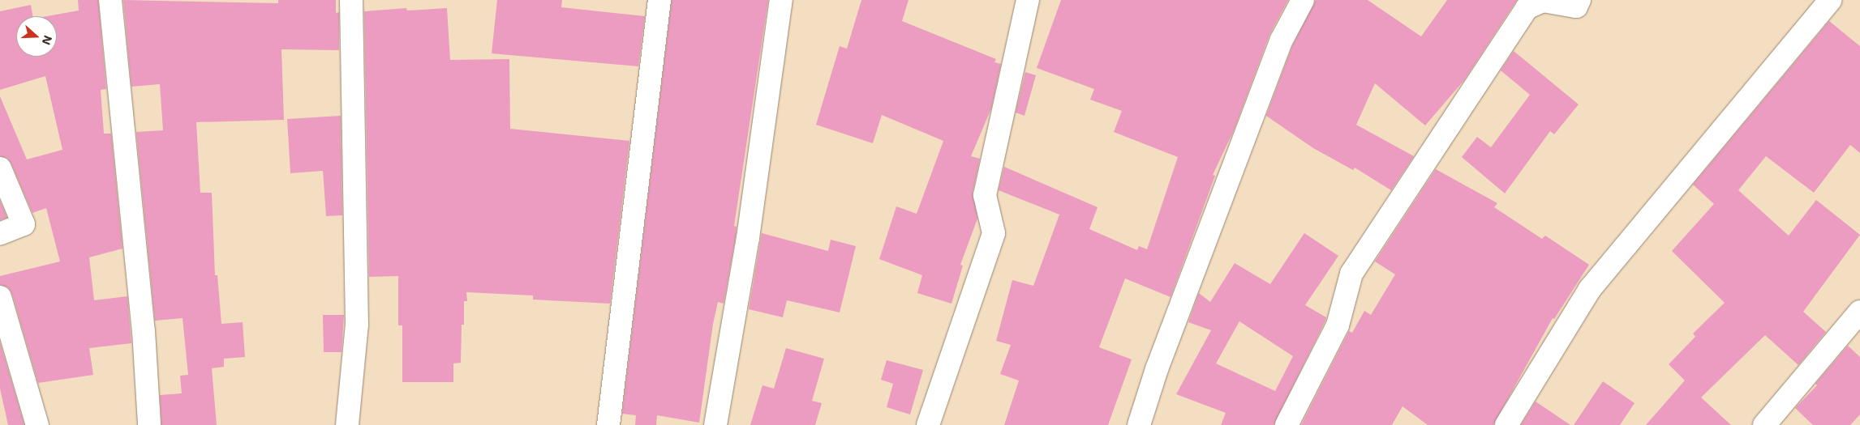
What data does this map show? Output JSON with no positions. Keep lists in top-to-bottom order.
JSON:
{
  "north": "right"
}
